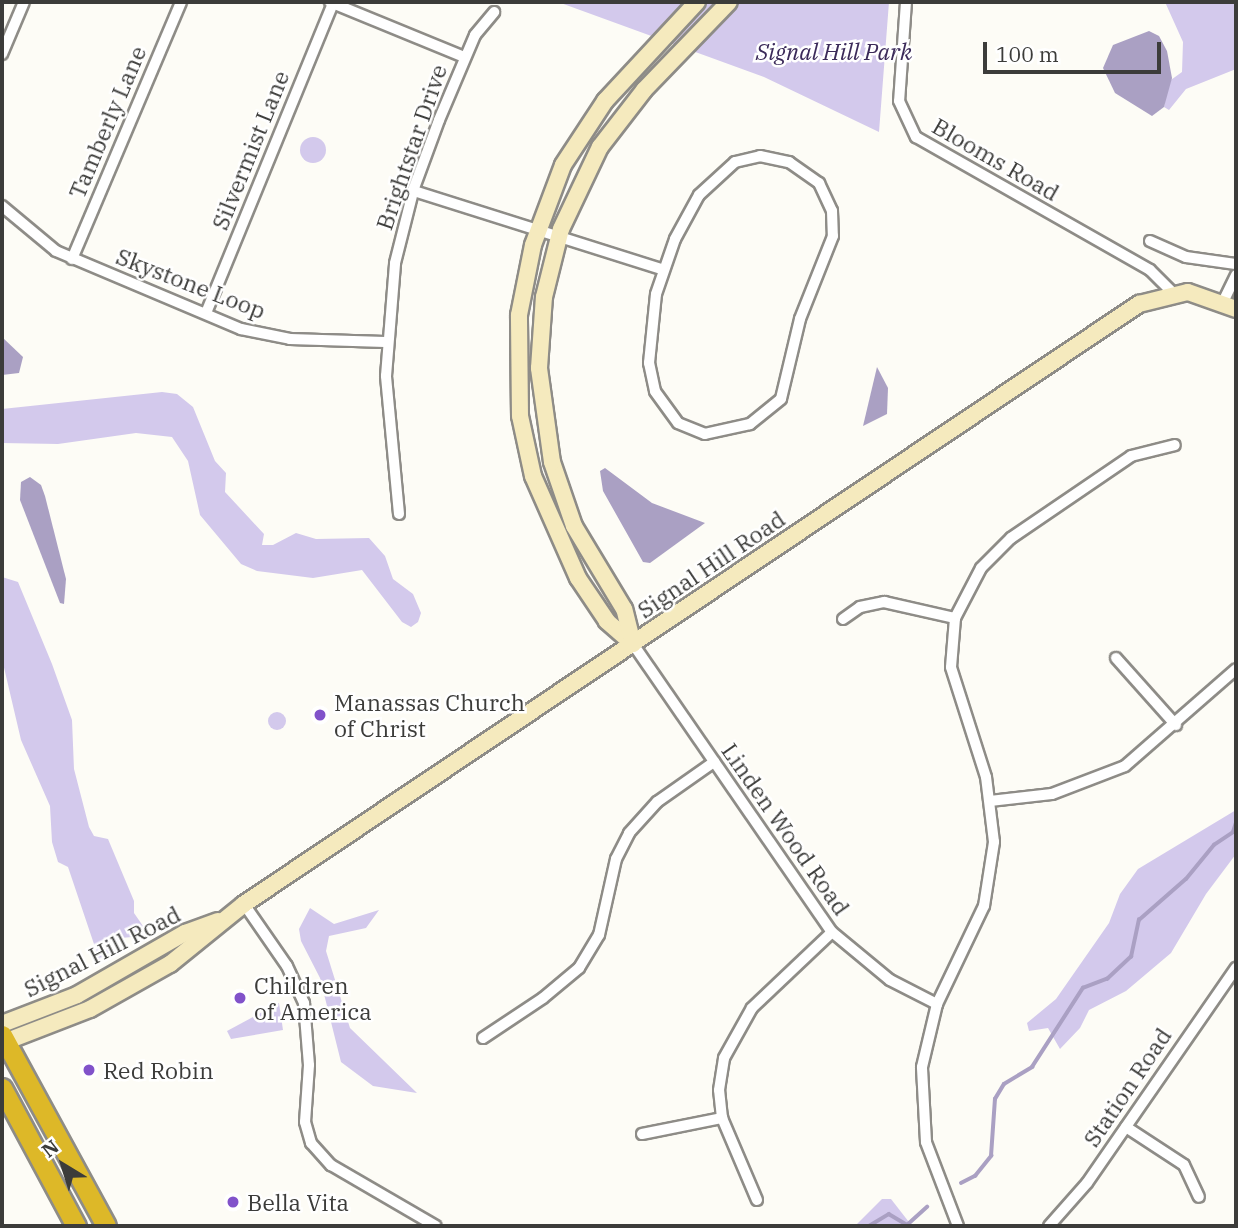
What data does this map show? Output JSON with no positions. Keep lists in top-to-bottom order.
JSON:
{
  "streets": {
    "main road": ["Signal Hill Road"],
    "street": [
      "Tamberly Lane",
      "Brightstar Drive",
      "Silvermist Lane",
      "Blooms Road",
      "Skystone Loop",
      "Linden Wood Road",
      "Station Road"
    ]
  },
  "crossings": [
    ["Tamberly Lane", "Skystone Loop"],
    ["Brightstar Drive", "Skystone Loop"],
    ["Silvermist Lane", "Skystone Loop"],
    ["Blooms Road", "Signal Hill Road"],
    ["Signal Hill Road", "Linden Wood Road"]
  ],
  "parks": ["Signal Hill Park"],
  "places": [
    "Manassas Church of Christ",
    "Children of America",
    "Red Robin",
    "Bella Vita"
  ],
  "scale_bar": "100 m",
  "north": "top left"
}
